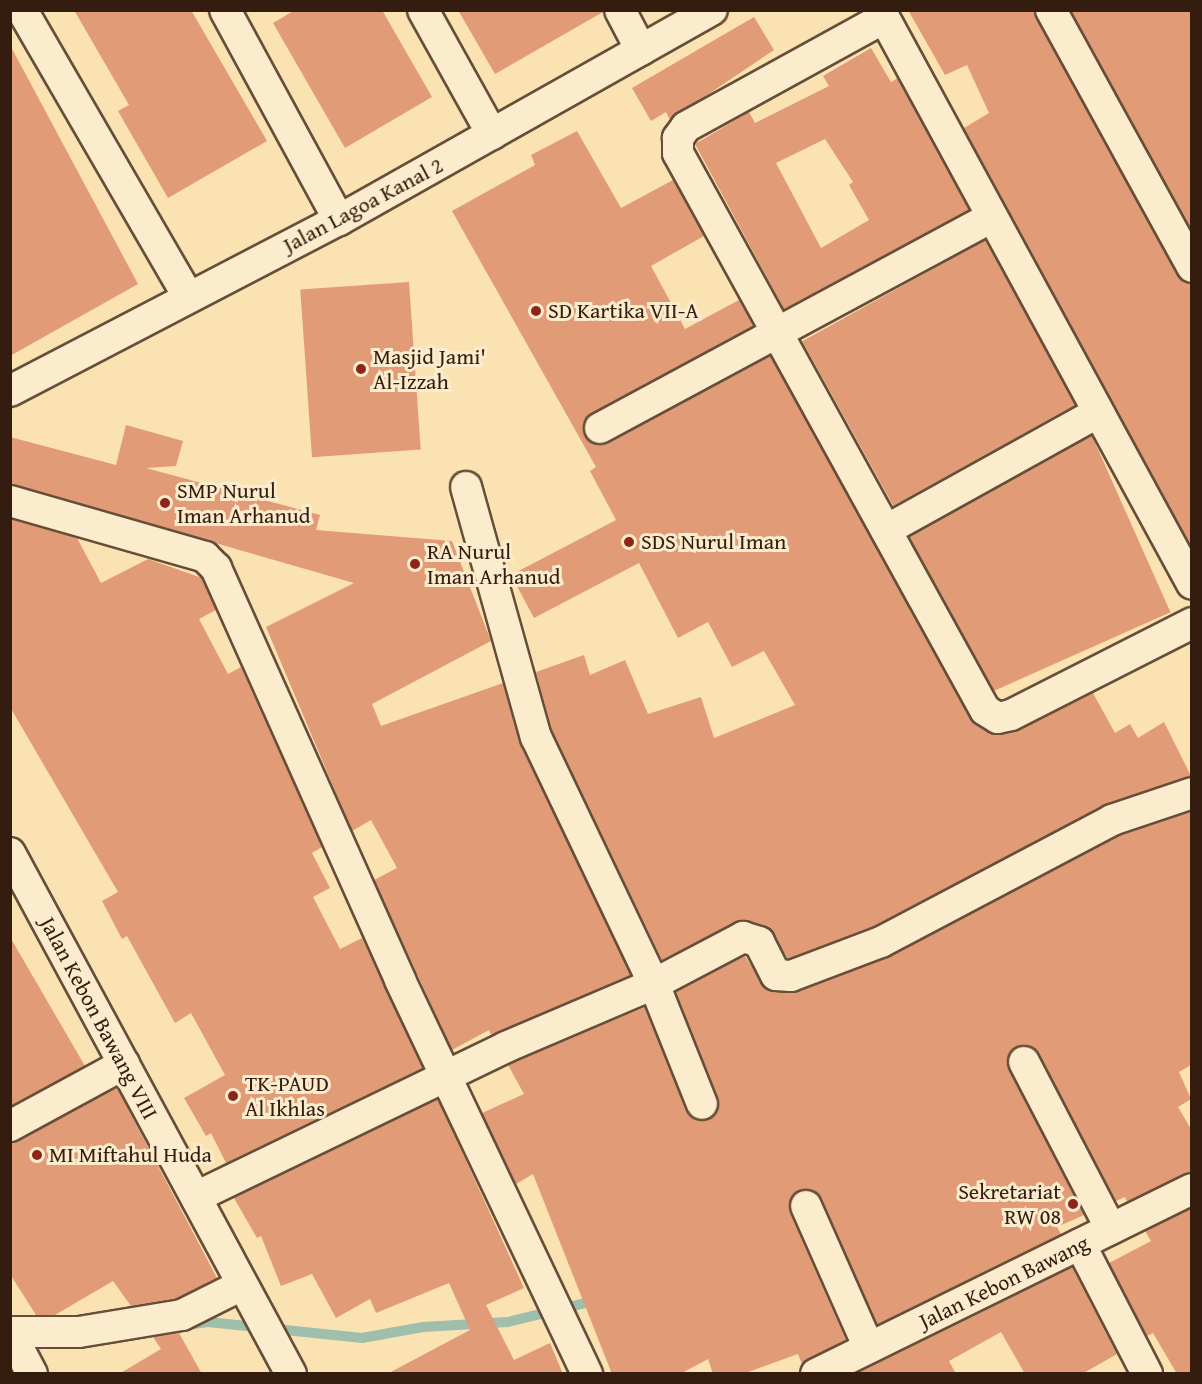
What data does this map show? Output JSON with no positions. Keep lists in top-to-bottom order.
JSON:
{
  "streets": {
    "street": ["Jalan Lagoa Kanal 2", "Jalan Kebon Bawang VIII", "Jalan Kebon Bawang"]
  },
  "places": [
    "SD Kartika VII-A",
    "Masjid Jami' Al-Izzah",
    "SMP Nurul Iman Arhanud",
    "SDS Nurul Iman",
    "RA Nurul Iman Arhanud",
    "TK-PAUD Al Ikhlas",
    "MI Miftahul Huda",
    "Sekretariat RW 08"
  ]
}
